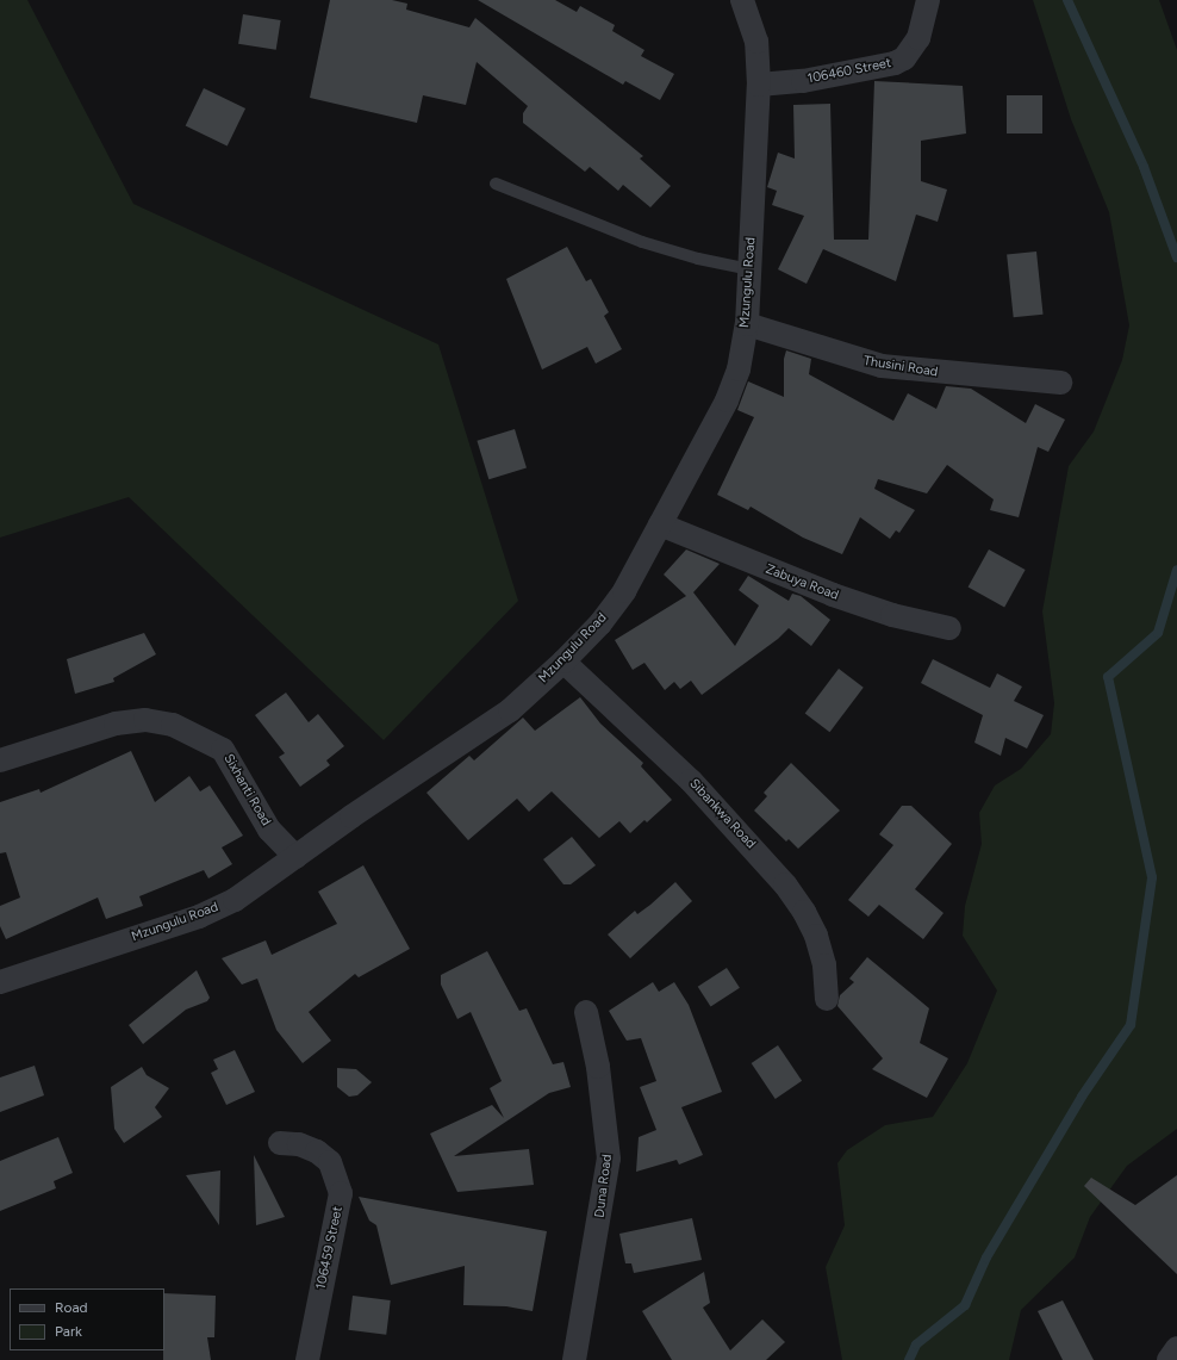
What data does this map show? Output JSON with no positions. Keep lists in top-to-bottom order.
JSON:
{
  "streets": {
    "street": [
      "106460 Street",
      "Mzungulu Road",
      "Thusini Road",
      "Zabuya Road",
      "Sixhanti Road",
      "Sibankwa Road",
      "Duna Road",
      "106459 Street"
    ]
  },
  "crossings": [
    ["106460 Street", "Mzungulu Road"],
    ["Mzungulu Road", "Thusini Road"],
    ["Mzungulu Road", "Zabuya Road"],
    ["Mzungulu Road", "Sixhanti Road"],
    ["Mzungulu Road", "Sibankwa Road"]
  ],
  "legend": ["Road", "Park"]
}
